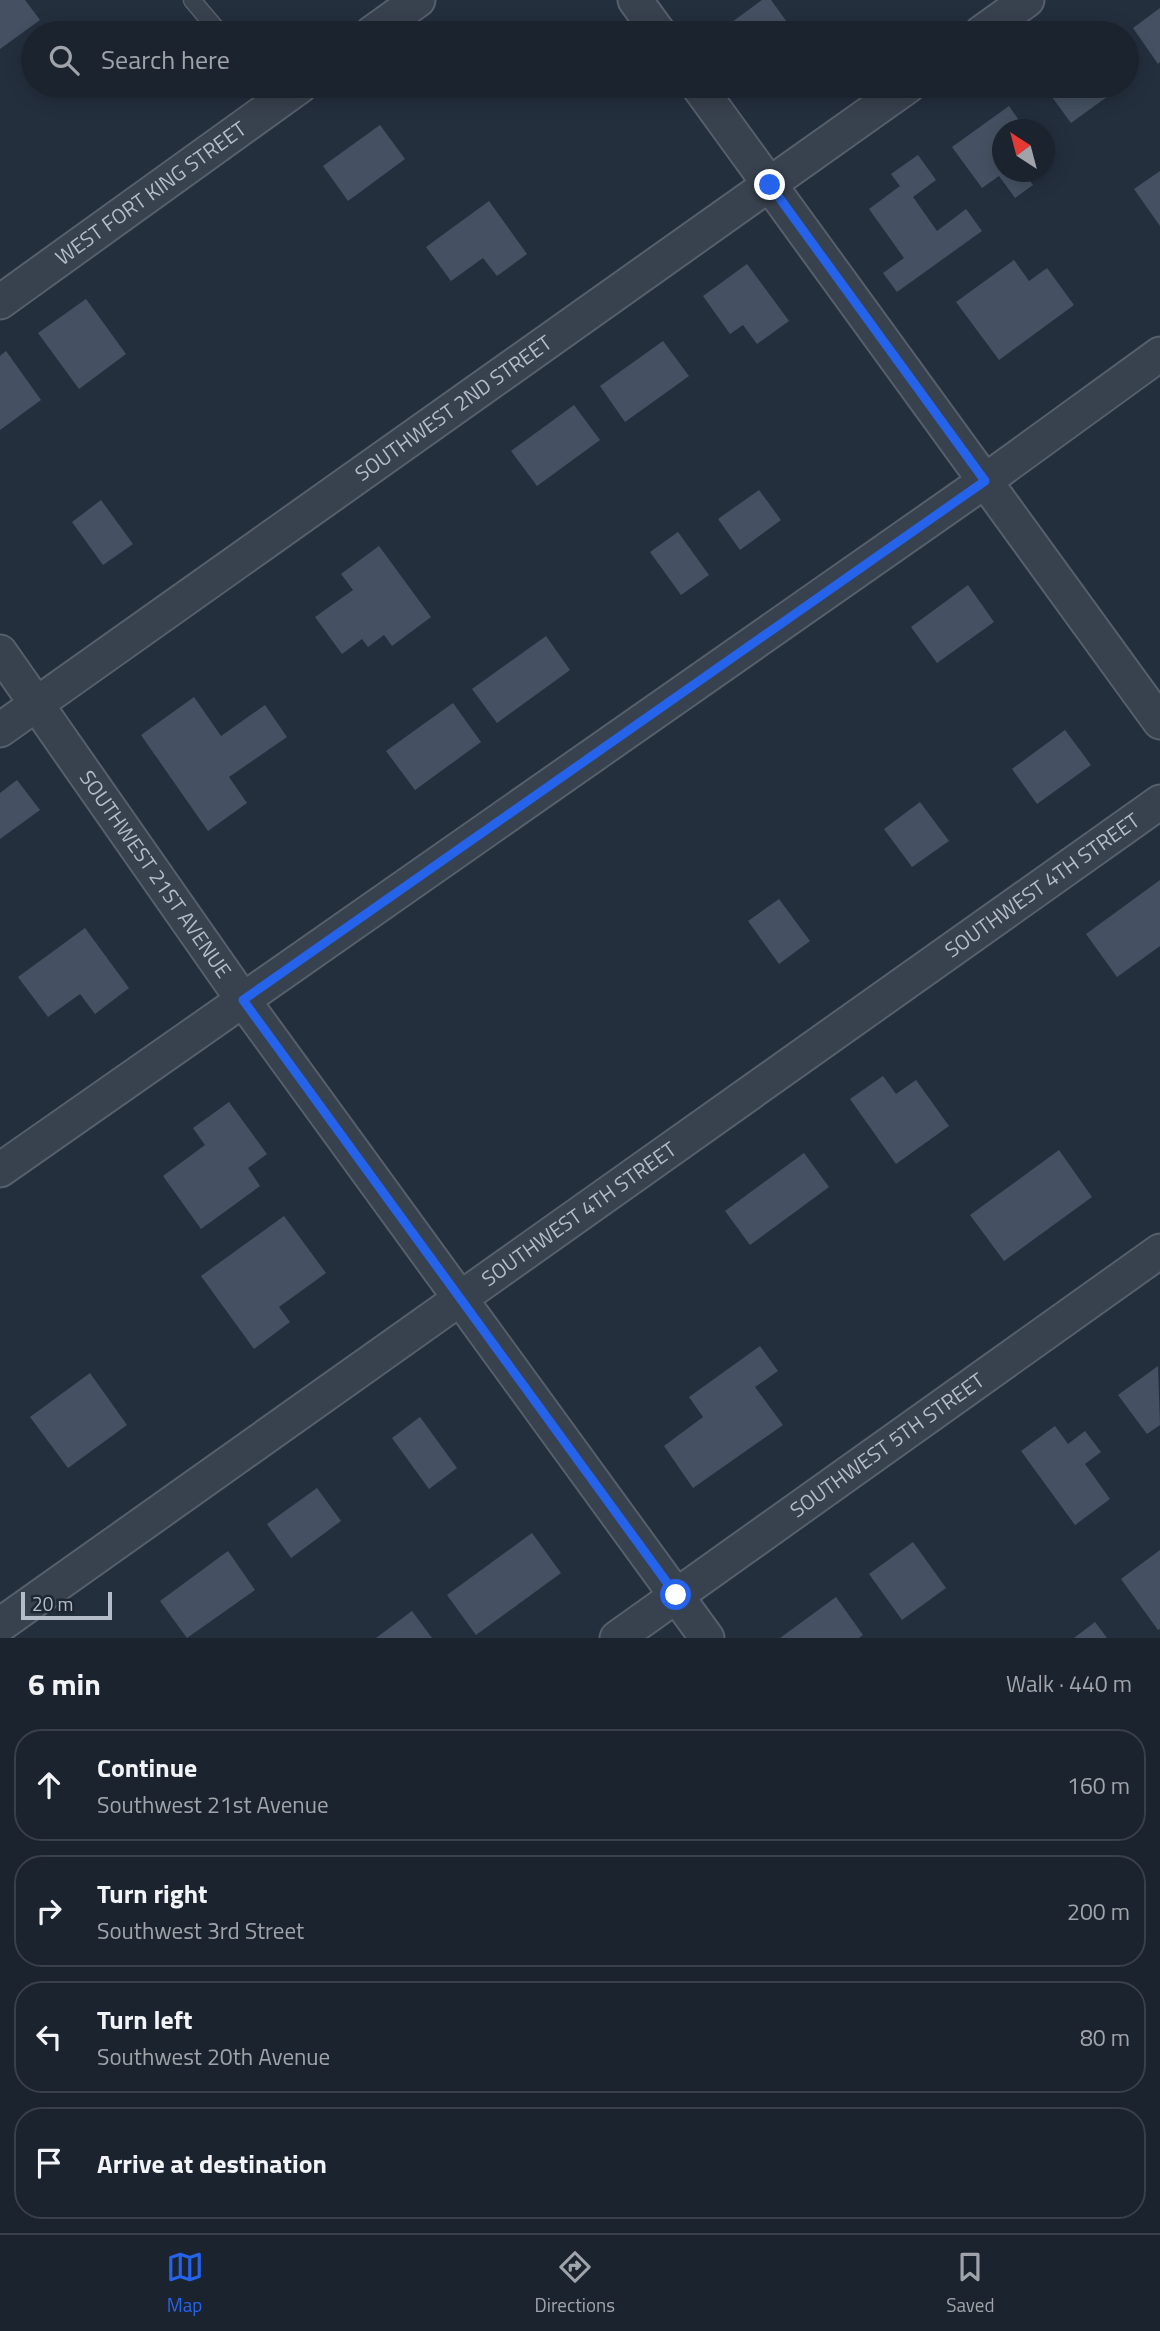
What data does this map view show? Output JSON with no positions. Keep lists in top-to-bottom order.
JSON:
{
  "streets": {
    "street": [
      "WEST FORT KING STREET",
      "SOUTHWEST 2ND STREET",
      "SOUTHWEST 21ST AVENUE",
      "SOUTHWEST 4TH STREET",
      "SOUTHWEST 5TH STREET"
    ]
  },
  "crossings": [
    ["SOUTHWEST 2ND STREET", "SOUTHWEST 21ST AVENUE"],
    ["SOUTHWEST 21ST AVENUE", "SOUTHWEST 4TH STREET"],
    ["SOUTHWEST 21ST AVENUE", "SOUTHWEST 5TH STREET"]
  ],
  "scale_bar": "20 m",
  "north": "top left",
  "page": {
    "search": "Search here",
    "scale": "20 m",
    "heading": ["6 min", "Walk · 440 m"],
    "list": [
      ["Continue", "Southwest 21st Avenue", "160 m"],
      ["Turn right", "Southwest 3rd Street", "200 m"],
      ["Turn left", "Southwest 20th Avenue", "80 m"],
      "Arrive at destination"
    ],
    "nav": ["Map", "Directions", "Saved"]
  }
}
